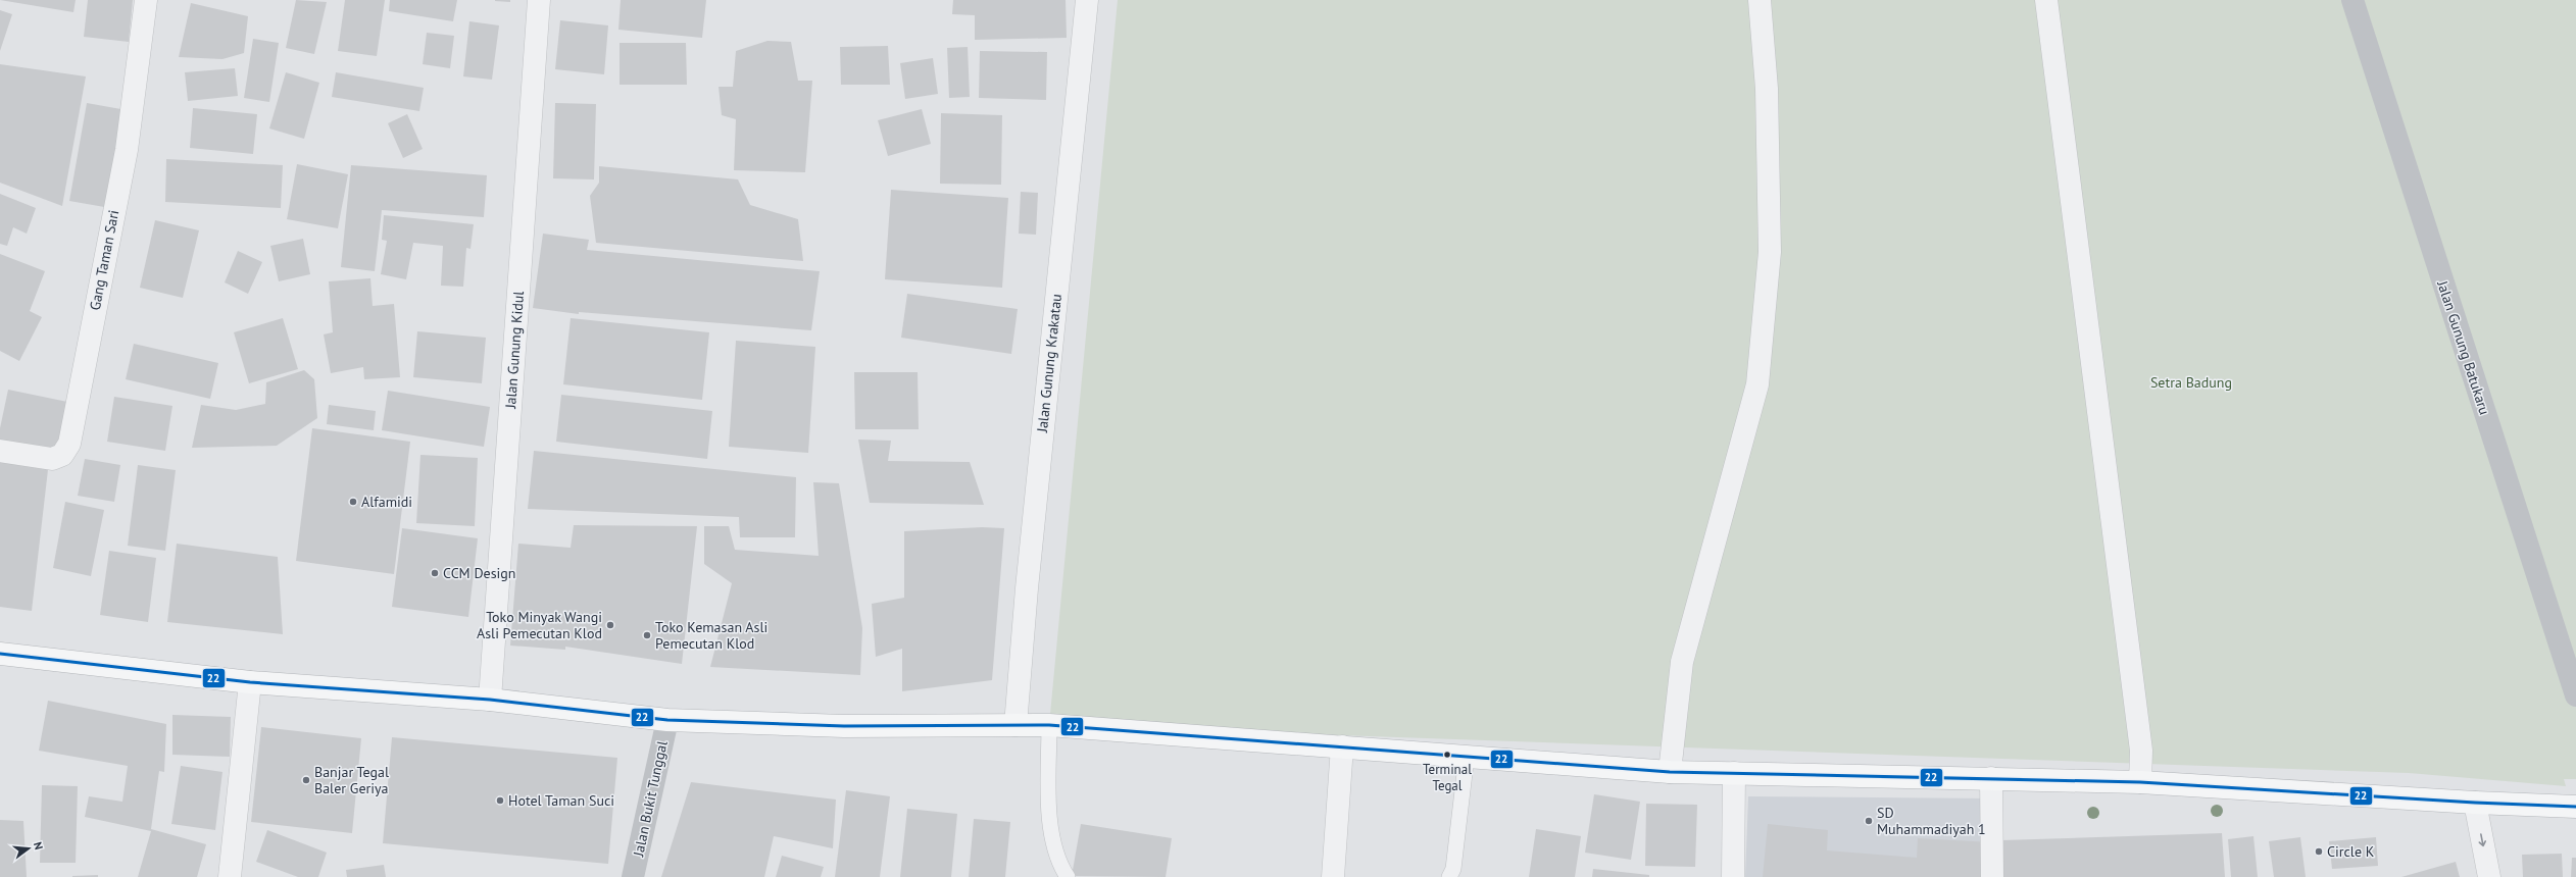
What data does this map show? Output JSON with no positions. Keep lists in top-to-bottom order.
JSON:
{
  "streets": {
    "street": [
      "Gang Taman Sari",
      "Jalan Gunung Batukaru",
      "Jalan Gunung Kidul",
      "Jalan Gunung Krakatau",
      "Jalan Bukit Tunggal"
    ]
  },
  "parks": ["Setra Badung"],
  "places": [
    "Alfamidi",
    "CCM Design",
    "Toko Minyak Wangi Asli Pemecutan Klod",
    "Toko Kemasan Asli Pemecutan Klod",
    "Terminal Tegal",
    "Banjar Tegal Baler Geriya",
    "Hotel Taman Suci",
    "SD Muhammadiyah 1",
    "Circle K"
  ],
  "lines": ["transit line 22"],
  "north": "right"
}
